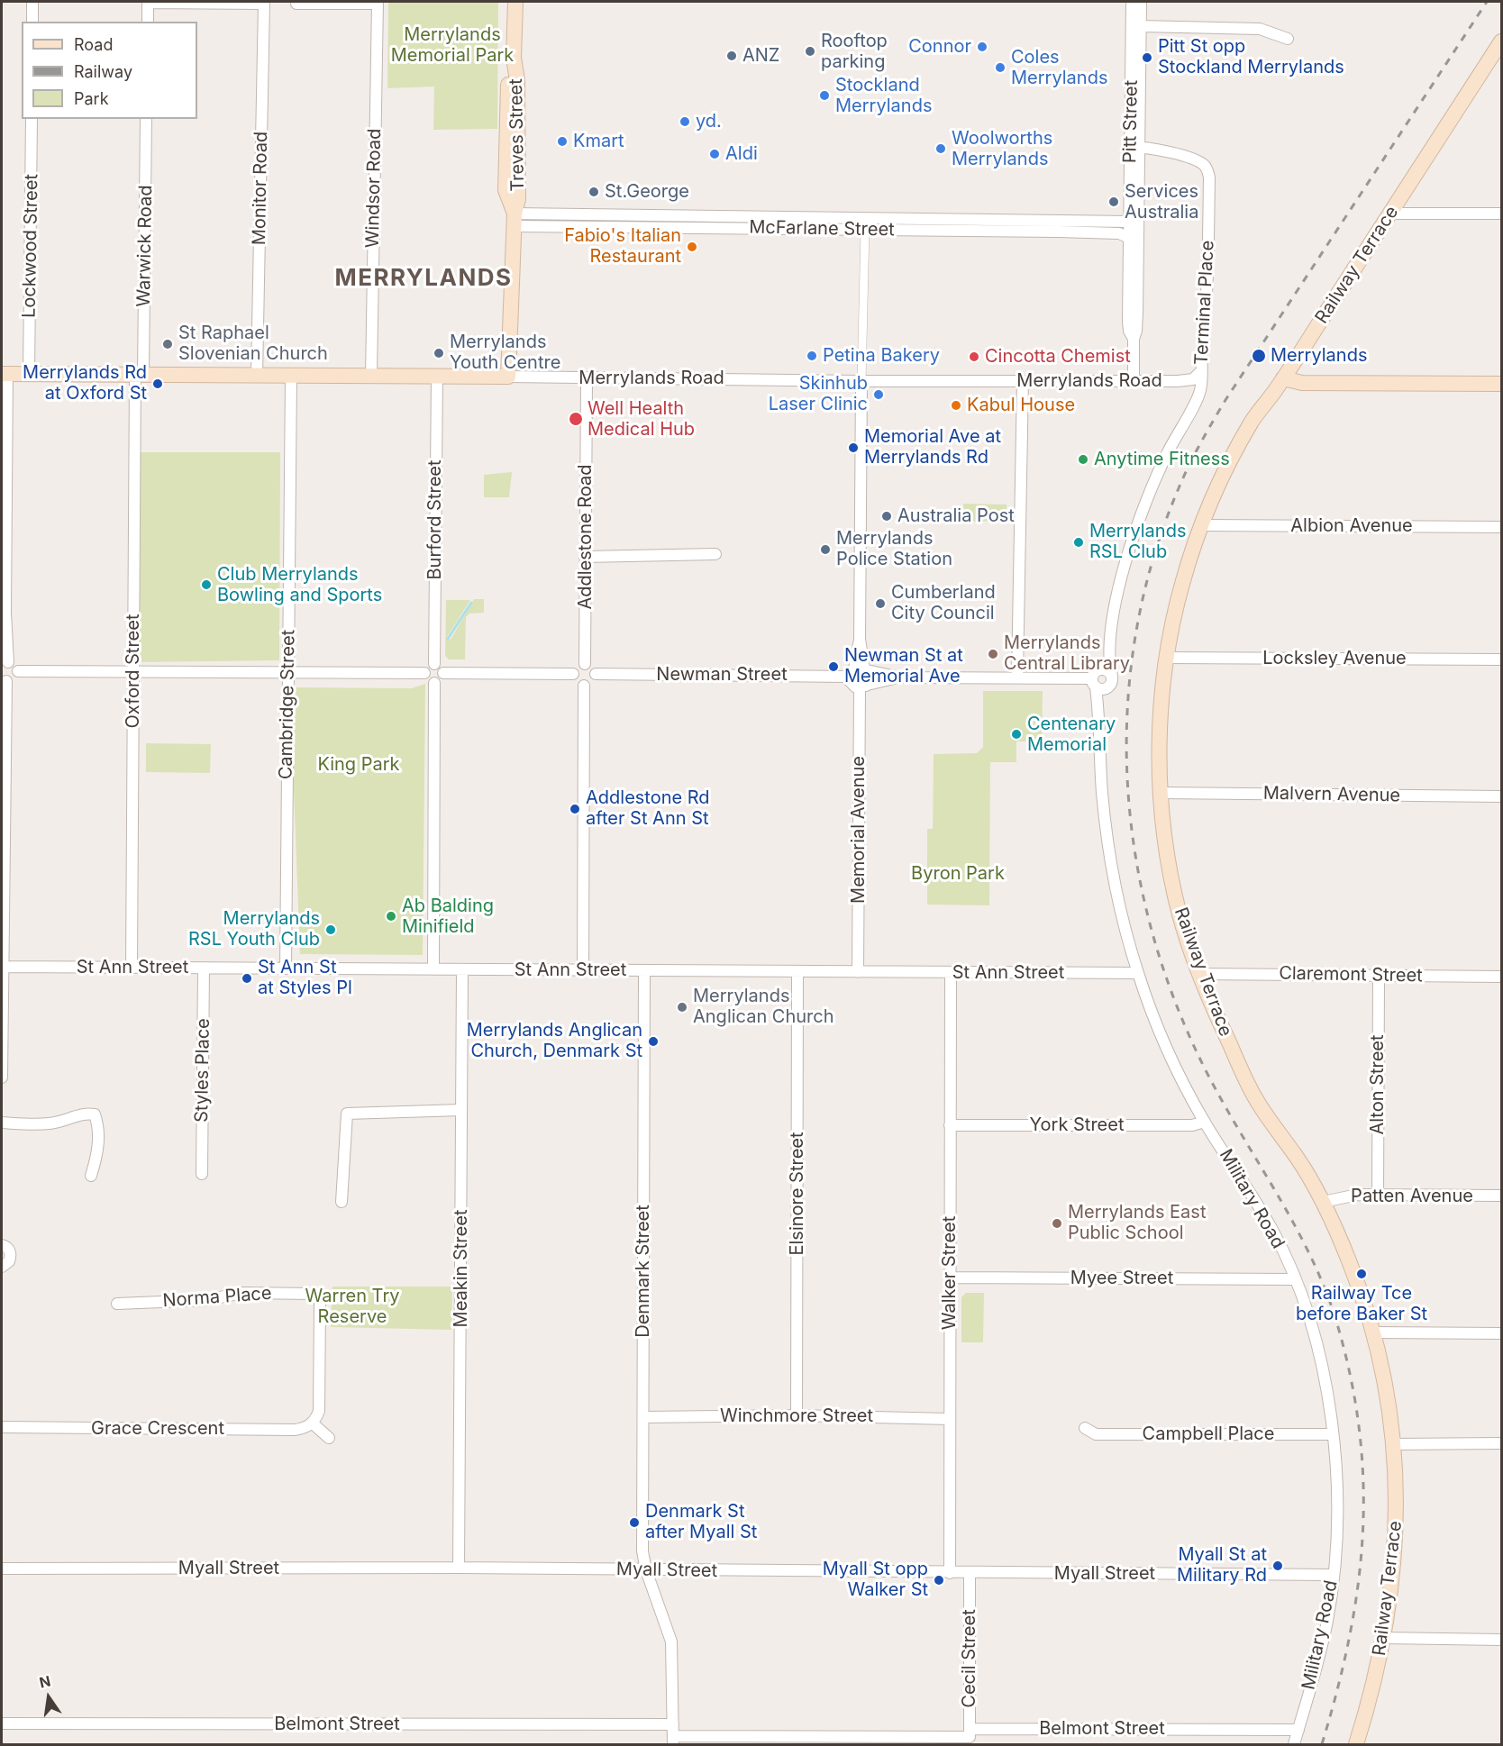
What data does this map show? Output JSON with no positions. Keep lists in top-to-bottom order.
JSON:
{
  "streets": {
    "main road": ["Treves Street", "Railway Terrace", "Merrylands Road"],
    "street": [
      "Pitt Street",
      "Monitor Road",
      "Windsor Road",
      "McFarlane Street",
      "Lockwood Street",
      "Warwick Road",
      "Terminal Place",
      "Burford Street",
      "Albion Avenue",
      "Addlestone Road",
      "Locksley Avenue",
      "Oxford Street",
      "Newman Street",
      "Cambridge Street",
      "Malvern Avenue",
      "Memorial Avenue",
      "St Ann Street",
      "Claremont Street",
      "Styles Place",
      "Alton Street",
      "York Street",
      "Elsinore Street",
      "Patten Avenue",
      "Military Road",
      "Meakin Street",
      "Denmark Street",
      "Walker Street",
      "Myee Street",
      "Norma Place",
      "Winchmore Street",
      "Grace Crescent",
      "Campbell Place",
      "Myall Street",
      "Cecil Street",
      "Belmont Street"
    ]
  },
  "crossings": [
    ["Pitt Street", "McFarlane Street"],
    ["Pitt Street", "Terminal Place"],
    ["Pitt Street", "Merrylands Road"],
    ["Treves Street", "McFarlane Street"],
    ["Treves Street", "Merrylands Road"],
    ["Monitor Road", "Merrylands Road"],
    ["Windsor Road", "Merrylands Road"],
    ["Lockwood Street", "Merrylands Road"],
    ["Warwick Road", "Merrylands Road"],
    ["Warwick Road", "Oxford Street"],
    ["Railway Terrace", "Albion Avenue"],
    ["Railway Terrace", "Locksley Avenue"],
    ["Railway Terrace", "Malvern Avenue"],
    ["Railway Terrace", "Claremont Street"],
    ["Railway Terrace", "Patten Avenue"],
    ["Terminal Place", "Merrylands Road"],
    ["Terminal Place", "Military Road"],
    ["Merrylands Road", "Burford Street"],
    ["Merrylands Road", "Addlestone Road"],
    ["Merrylands Road", "Oxford Street"],
    ["Merrylands Road", "Cambridge Street"],
    ["Addlestone Road", "Newman Street"],
    ["Oxford Street", "St Ann Street"],
    ["Newman Street", "Memorial Avenue"],
    ["Newman Street", "Military Road"],
    ["Cambridge Street", "St Ann Street"],
    ["Memorial Avenue", "St Ann Street"],
    ["St Ann Street", "Styles Place"],
    ["St Ann Street", "Elsinore Street"],
    ["St Ann Street", "Military Road"],
    ["St Ann Street", "Meakin Street"],
    ["St Ann Street", "Denmark Street"],
    ["St Ann Street", "Walker Street"],
    ["Claremont Street", "Alton Street"],
    ["Alton Street", "Patten Avenue"],
    ["York Street", "Military Road"],
    ["York Street", "Walker Street"],
    ["Elsinore Street", "Winchmore Street"],
    ["Military Road", "Myee Street"],
    ["Military Road", "Campbell Place"],
    ["Military Road", "Myall Street"],
    ["Military Road", "Belmont Street"],
    ["Meakin Street", "Myall Street"],
    ["Denmark Street", "Winchmore Street"],
    ["Denmark Street", "Myall Street"],
    ["Denmark Street", "Belmont Street"],
    ["Walker Street", "Myee Street"],
    ["Walker Street", "Winchmore Street"],
    ["Walker Street", "Myall Street"],
    ["Norma Place", "Grace Crescent"],
    ["Myall Street", "Cecil Street"],
    ["Cecil Street", "Belmont Street"]
  ],
  "districts": ["MERRYLANDS"],
  "parks": [
    "Merrylands Memorial Park",
    "King Park",
    "Byron Park",
    "Warren Try Reserve"
  ],
  "places": [
    "Connor",
    "Rooftop parking",
    "ANZ",
    "Pitt St opp Stockland Merrylands",
    "Coles Merrylands",
    "Stockland Merrylands",
    "yd.",
    "Kmart",
    "Woolworths Merrylands",
    "Aldi",
    "St.George",
    "Services Australia",
    "Fabio's Italian Restaurant",
    "St Raphael Slovenian Church",
    "Merrylands Youth Centre",
    "Petina Bakery",
    "Merrylands",
    "Cincotta Chemist",
    "Merrylands Rd at Oxford St",
    "Skinhub Laser Clinic",
    "Kabul House",
    "Well Health Medical Hub",
    "Memorial Ave at Merrylands Rd",
    "Anytime Fitness",
    "Australia Post",
    "Merrylands RSL Club",
    "Merrylands Police Station",
    "Club Merrylands Bowling and Sports",
    "Cumberland City Council",
    "Merrylands Central Library",
    "Newman St at Memorial Ave",
    "Centenary Memorial",
    "Addlestone Rd after St Ann St",
    "Ab Balding Minifield",
    "Merrylands RSL Youth Club",
    "St Ann St at Styles Pl",
    "Merrylands Anglican Church",
    "Merrylands Anglican Church, Denmark St",
    "Merrylands East Public School",
    "Railway Tce before Baker St",
    "Denmark St after Myall St",
    "Myall St at Military Rd",
    "Myall St opp Walker St"
  ],
  "legend": ["Road", "Railway", "Park"],
  "north": "top"
}
